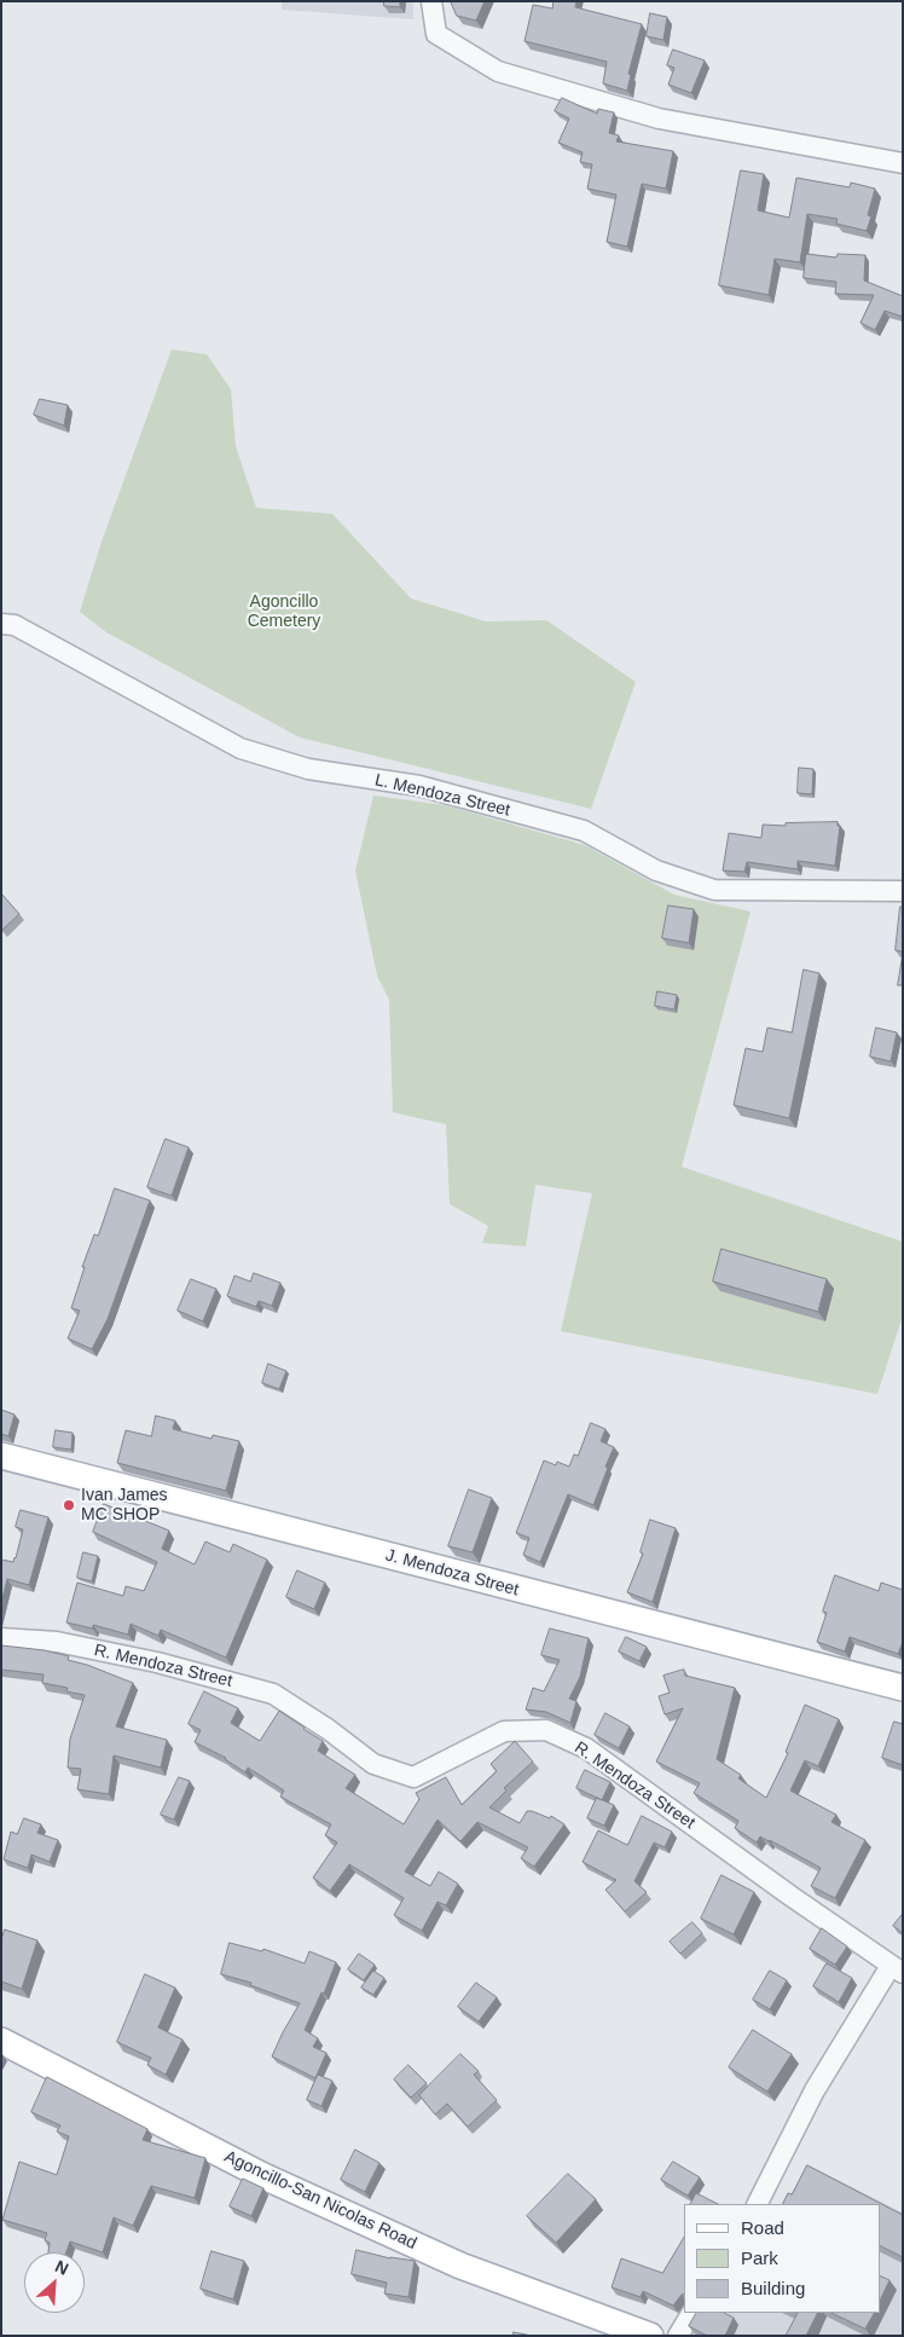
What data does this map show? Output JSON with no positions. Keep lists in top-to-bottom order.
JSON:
{
  "streets": {
    "main road": ["J. Mendoza Street", "Agoncillo-San Nicolas Road"],
    "street": ["L. Mendoza Street", "R. Mendoza Street"]
  },
  "parks": ["Agoncillo Cemetery"],
  "places": ["Ivan James MC SHOP"],
  "legend": ["Road", "Park", "Building"],
  "north": "top right"
}
